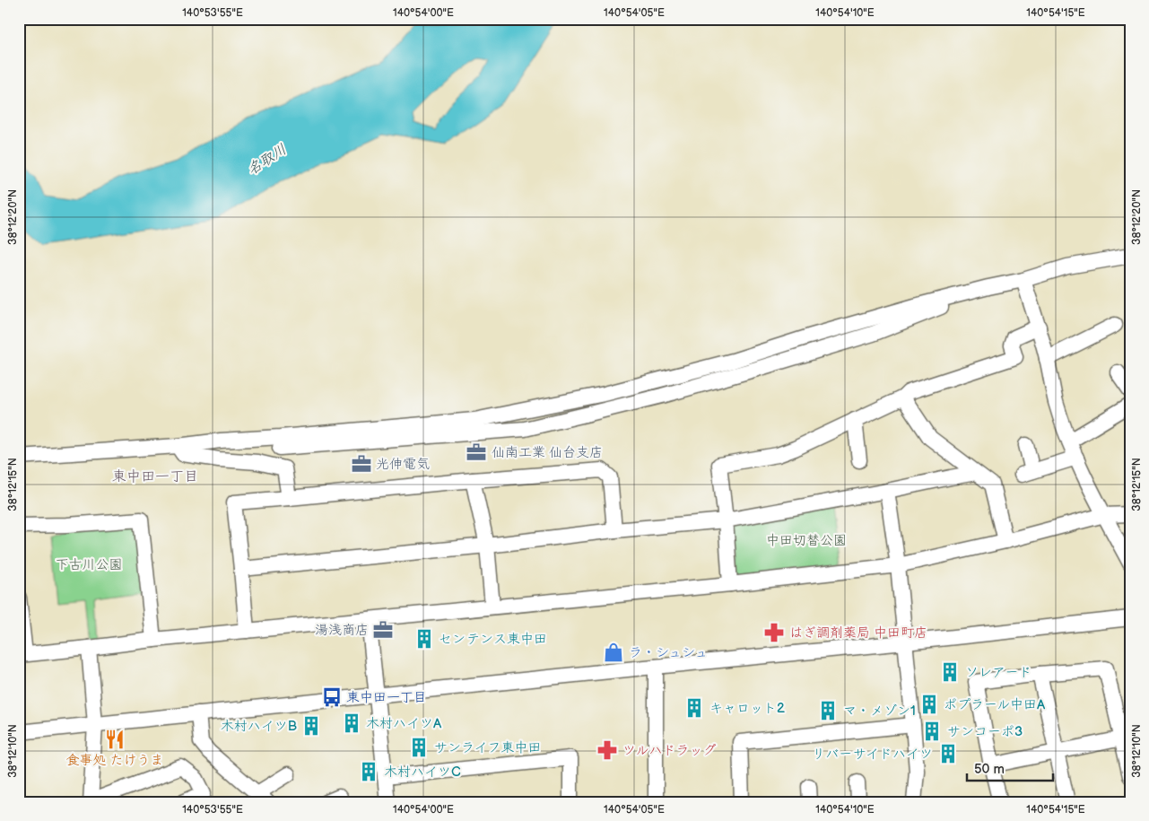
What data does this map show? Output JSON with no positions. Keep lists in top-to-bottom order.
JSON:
{
  "districts": ["東中田一丁目"],
  "water": ["名取川"],
  "parks": ["中田切替公園", "下古川公園"],
  "places": {
    "office": ["仙南工業 仙台支店", "光伸電気", "湯浅商店"],
    "pharmacy": ["はぎ調剤薬局 中田町店", "ツルハドラッグ"],
    "building": [
      "センテンス東中田",
      "ソレアード",
      "ポプラール中田A",
      "キャロット2",
      "マ・メゾン1",
      "木村ハイツA",
      "木村ハイツB",
      "サンコーポ3",
      "サンライフ東中田",
      "リバーサイドハイツ",
      "木村ハイツC"
    ],
    "shop": ["ラ・シュシュ"],
    "bus stop": ["東中田一丁目"],
    "restaurant": ["食事処 たけうま"]
  },
  "scale_bar": "50 m",
  "coordinates": [
    "140°53'55\"E",
    "140°54'00\"E",
    "140°54'05\"E",
    "140°54'10\"E",
    "140°54'15\"E",
    "38°12'20\"N",
    "38°12'15\"N",
    "38°12'10\"N"
  ]
}
